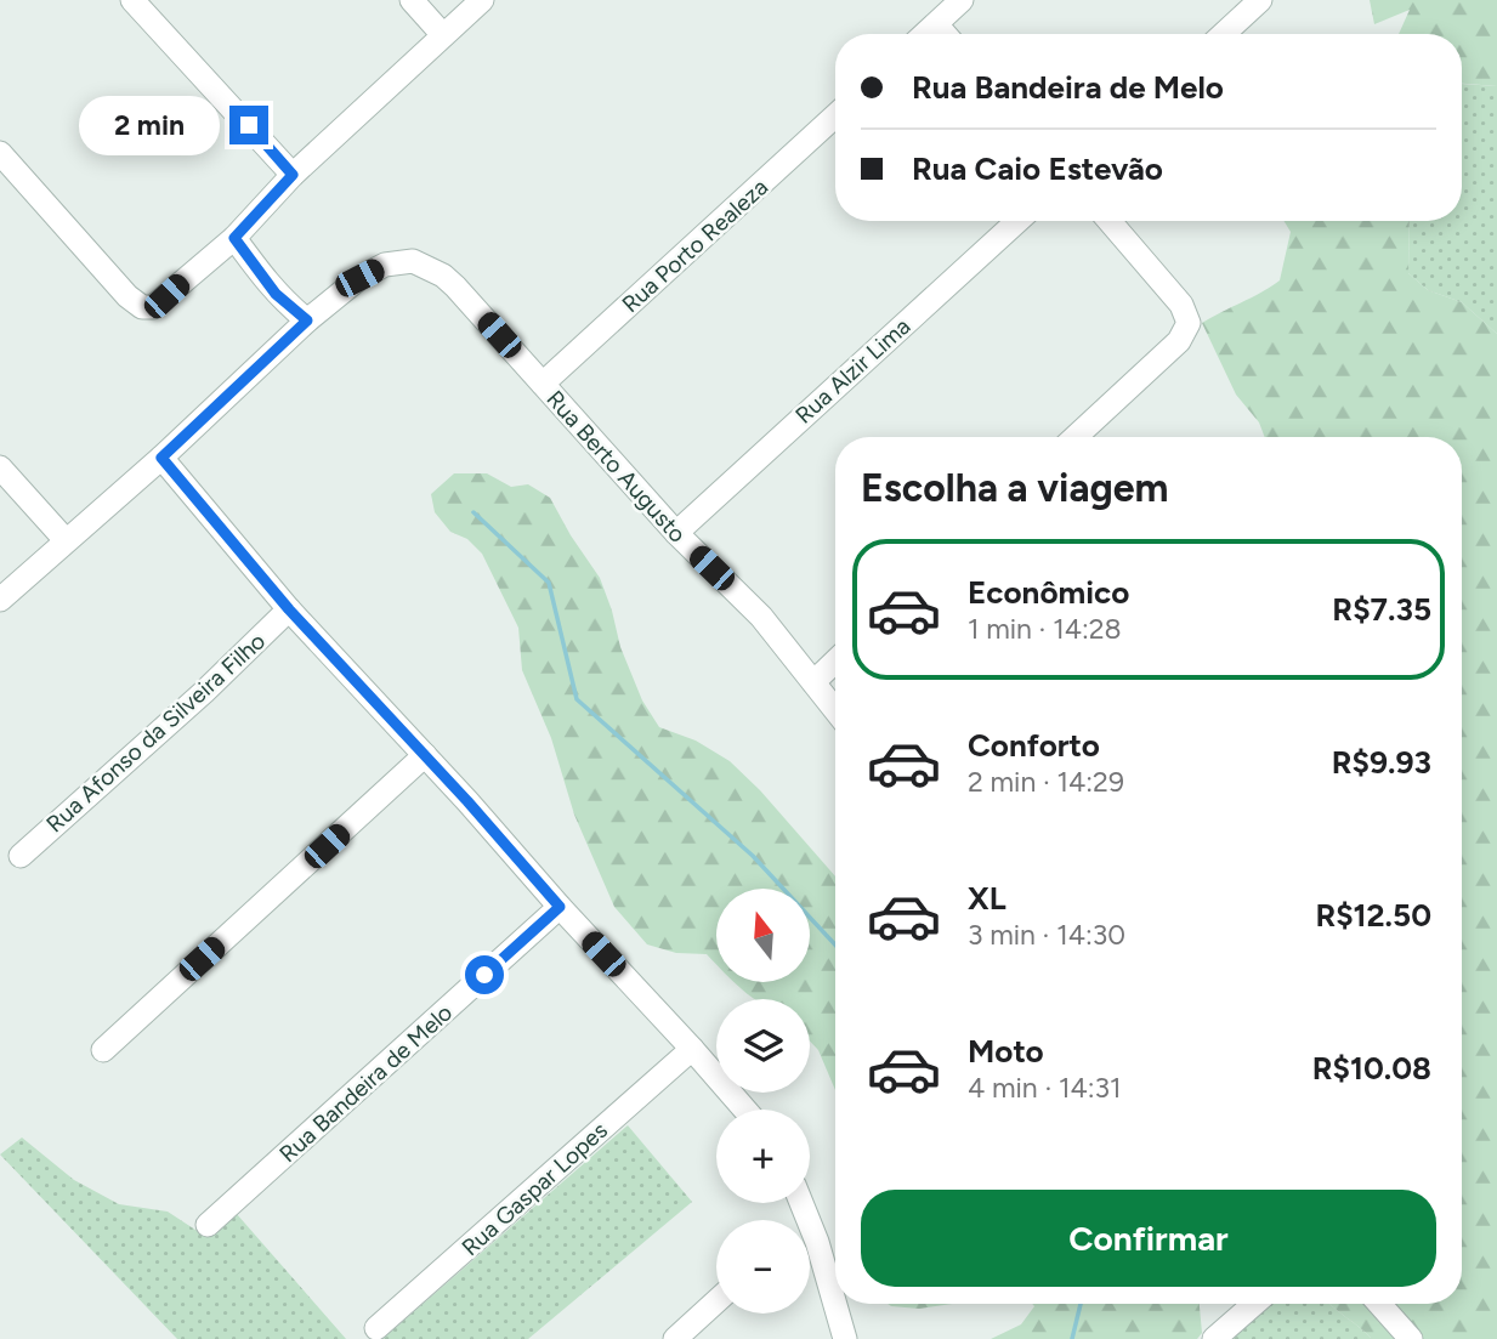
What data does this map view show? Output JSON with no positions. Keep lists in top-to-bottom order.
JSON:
{
  "streets": {
    "street": [
      "Rua Porto Realeza",
      "Rua Alzir Lima",
      "Rua Berto Augusto",
      "Rua Afonso da Silveira Filho",
      "Rua Bandeira de Melo",
      "Rua Gaspar Lopes"
    ]
  },
  "crossings": [
    ["Rua Porto Realeza", "Rua Berto Augusto"],
    ["Rua Alzir Lima", "Rua Berto Augusto"]
  ],
  "north": "top",
  "page": {
    "banner": ["Rua Bandeira de Melo", "Rua Caio Estevão"],
    "bubble": "2 min",
    "heading": "Escolha a viagem",
    "list": [
      {
        "name": "Econômico",
        "note": "1 min · 14:28",
        "value": "R$7.35"
      },
      {
        "name": "Conforto",
        "note": "2 min · 14:29",
        "value": "R$9.93"
      },
      {
        "name": "XL",
        "note": "3 min · 14:30",
        "value": "R$12.50"
      },
      {
        "name": "Moto",
        "note": "4 min · 14:31",
        "value": "R$10.08"
      }
    ],
    "map_buttons": ["+", "−"],
    "buttons": "Confirmar"
  }
}
